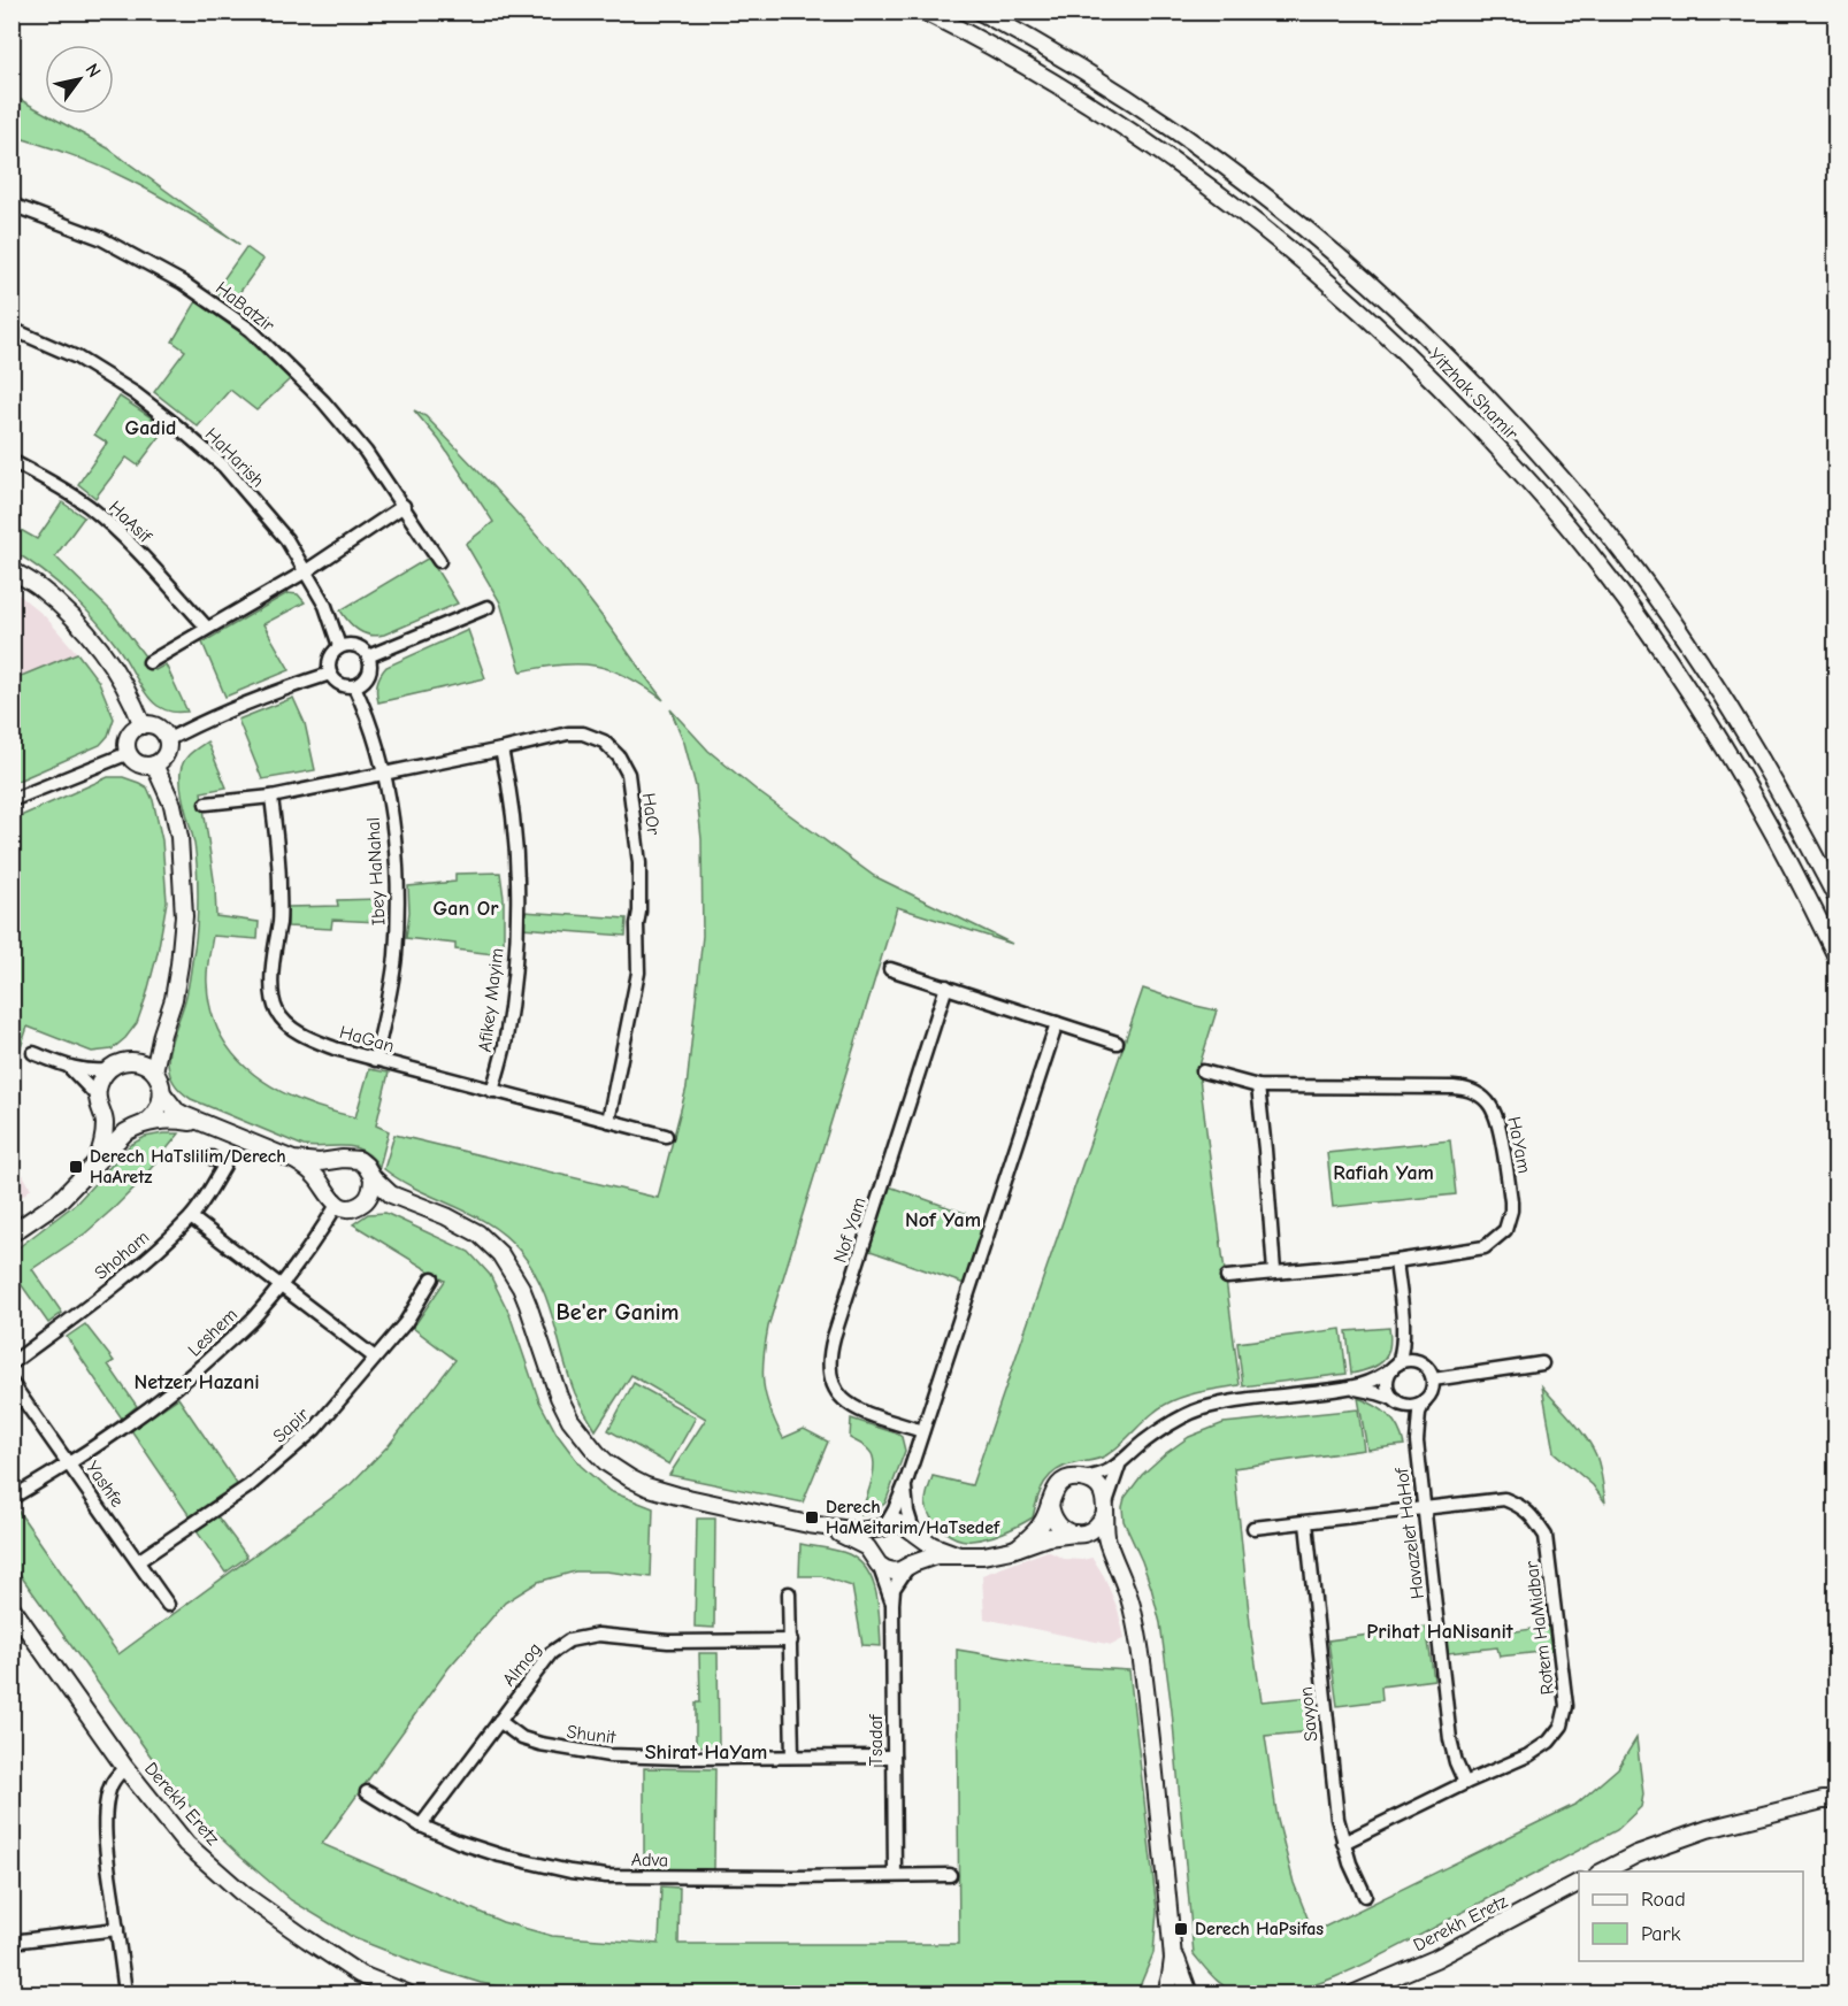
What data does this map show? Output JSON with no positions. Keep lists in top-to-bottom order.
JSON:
{
  "streets": {
    "main road": ["Yitzhak Shamir", "Derekh Eretz"],
    "street": [
      "HaBatzir",
      "HaHarish",
      "HaAsif",
      "HaOr",
      "Ibey HaNahal",
      "Afikey Mayim",
      "HaGan",
      "HaYam",
      "Nof Yam",
      "Shoham",
      "Leshem",
      "Sapir",
      "Yashfe",
      "Havazelet HaHof",
      "Rotem HaMidbar",
      "Almog",
      "Savyon",
      "Shunit",
      "Tsadaf",
      "Adva"
    ]
  },
  "crossings": [
    ["HaHarish", "Ibey HaNahal"],
    ["HaOr", "Ibey HaNahal"],
    ["HaOr", "Afikey Mayim"],
    ["HaOr", "HaGan"],
    ["Ibey HaNahal", "HaGan"],
    ["Afikey Mayim", "HaGan"],
    ["Leshem", "Yashfe"],
    ["Sapir", "Yashfe"],
    ["Havazelet HaHof", "Rotem HaMidbar"],
    ["Rotem HaMidbar", "Savyon"],
    ["Almog", "Shunit"],
    ["Almog", "Adva"],
    ["Shunit", "Tsadaf"],
    ["Tsadaf", "Adva"]
  ],
  "districts": [
    "Gadid",
    "Gan Or",
    "Rafiah Yam",
    "Nof Yam",
    "Be'er Ganim",
    "Netzer Hazani",
    "Prihat HaNisanit",
    "Shirat HaYam"
  ],
  "places": {
    "transit": ["Derech HaTslilim/Derech HaAretz", "Derech HaMeitarim/HaTsedef", "Derech HaPsifas"]
  },
  "legend": ["Road", "Park"],
  "north": "top right"
}
